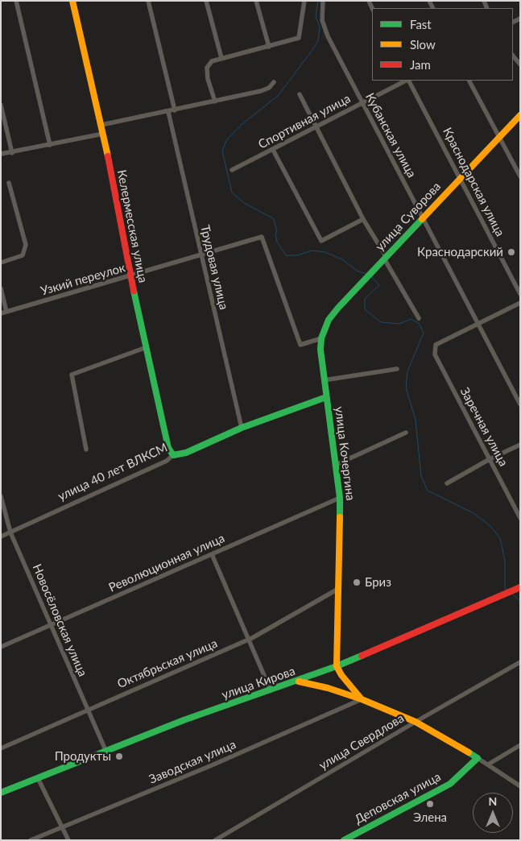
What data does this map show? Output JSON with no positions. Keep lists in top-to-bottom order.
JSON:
{
  "streets": {
    "street": [
      "Спортивная улица",
      "Кубанская улица",
      "Краснодарская улица",
      "улица Суворова",
      "Келермесская улица",
      "Трудовая улица",
      "Узкий переулок",
      "Заречная улица",
      "улица Кочергина",
      "улица 40 лет ВЛКСМ",
      "Революционная улица",
      "Новосёловская улица",
      "Октябрьская улица",
      "улица Кирова",
      "улица Свердлова",
      "Заводская улица",
      "Деповская улица"
    ]
  },
  "crossings": [
    ["Спортивная улица", "Кубанская улица"],
    ["Кубанская улица", "улица Суворова"],
    ["Кубанская улица", "Заречная улица"],
    ["Краснодарская улица", "улица Суворова"],
    ["улица Суворова", "Узкий переулок"],
    ["улица Суворова", "улица Кочергина"],
    ["Келермесская улица", "Узкий переулок"],
    ["Келермесская улица", "улица 40 лет ВЛКСМ"],
    ["Трудовая улица", "Узкий переулок"],
    ["Трудовая улица", "улица 40 лет ВЛКСМ"],
    ["Узкий переулок", "улица Кочергина"],
    ["улица Кочергина", "улица 40 лет ВЛКСМ"],
    ["улица Кочергина", "Революционная улица"],
    ["улица Кочергина", "Октябрьская улица"],
    ["улица Кочергина", "улица Кирова"],
    ["улица 40 лет ВЛКСМ", "Новосёловская улица"],
    ["Революционная улица", "Новосёловская улица"],
    ["Новосёловская улица", "Октябрьская улица"],
    ["Новосёловская улица", "улица Кирова"]
  ],
  "places": [
    "Краснодарский",
    "Бриз",
    "Продукты",
    "Элена"
  ],
  "legend": ["Fast", "Slow", "Jam"],
  "north": "top"
}
